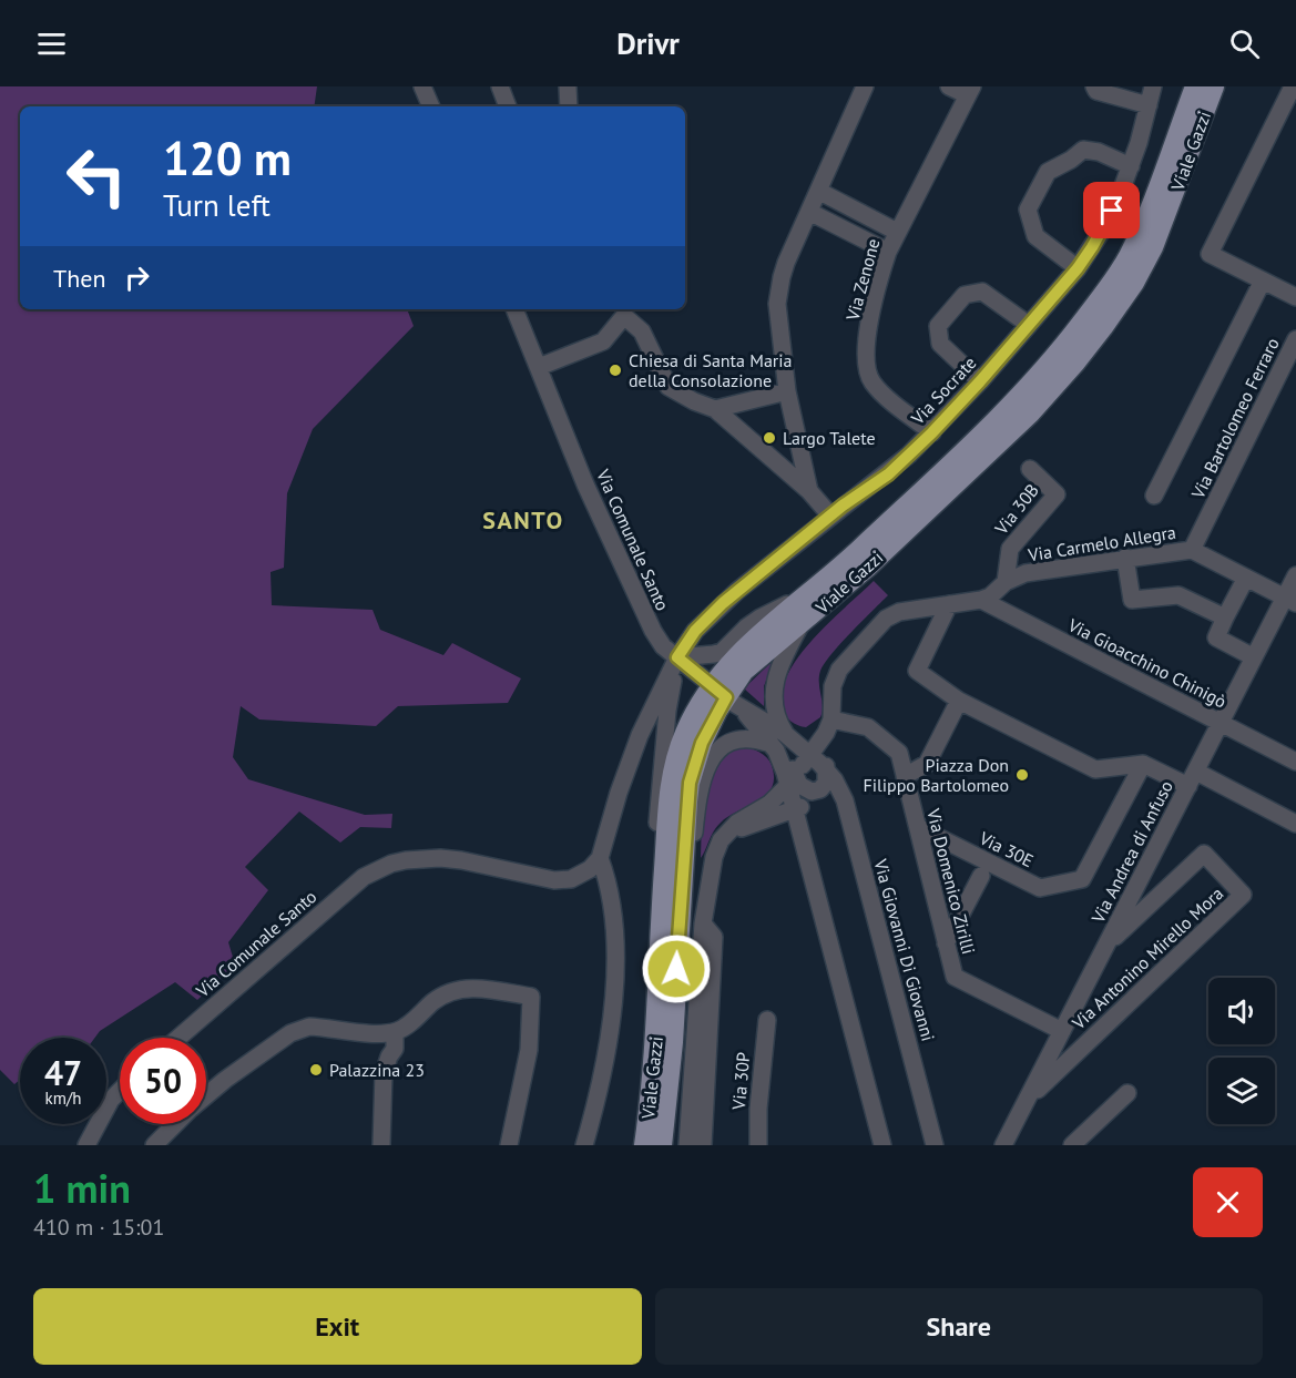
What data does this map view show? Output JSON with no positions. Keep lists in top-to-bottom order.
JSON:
{
  "streets": {
    "main road": ["Viale Gazzi"],
    "street": [
      "Via Zenone",
      "Via Socrate",
      "Via Bartolomeo Ferraro",
      "Via 30B",
      "Via Comunale Santo",
      "Via Carmelo Allegra",
      "Via Gioacchino Chinigò",
      "Via 30E",
      "Via Andrea di Anfuso",
      "Via Domenico Zirilli",
      "Via Giovanni Di Giovanni",
      "Via Antonino Mirello Mora",
      "Via 30P"
    ]
  },
  "crossings": [
    ["Viale Gazzi", "Via Comunale Santo"],
    ["Via Zenone", "Via Socrate"],
    ["Via Socrate", "Via Comunale Santo"],
    ["Via Bartolomeo Ferraro", "Via Carmelo Allegra"],
    ["Via 30B", "Via Carmelo Allegra"],
    ["Via Carmelo Allegra", "Via Gioacchino Chinigò"],
    ["Via Carmelo Allegra", "Via Andrea di Anfuso"],
    ["Via Carmelo Allegra", "Via Domenico Zirilli"],
    ["Via Gioacchino Chinigò", "Via Andrea di Anfuso"],
    ["Via 30E", "Via Domenico Zirilli"],
    ["Via Andrea di Anfuso", "Via Domenico Zirilli"],
    ["Via Andrea di Anfuso", "Via Antonino Mirello Mora"]
  ],
  "districts": ["SANTO"],
  "places": [
    "Chiesa di Santa Maria della Consolazione",
    "Largo Talete",
    "Piazza Don Filippo Bartolomeo",
    "Palazzina 23"
  ],
  "page": {
    "header": "Drivr",
    "turn": ["120 m", "Turn left"],
    "then": "Then",
    "speed": "47 km/h",
    "limit": "50",
    "heading": ["1 min", "410 m · 15:01"],
    "buttons": ["Exit", "Share"]
  }
}
